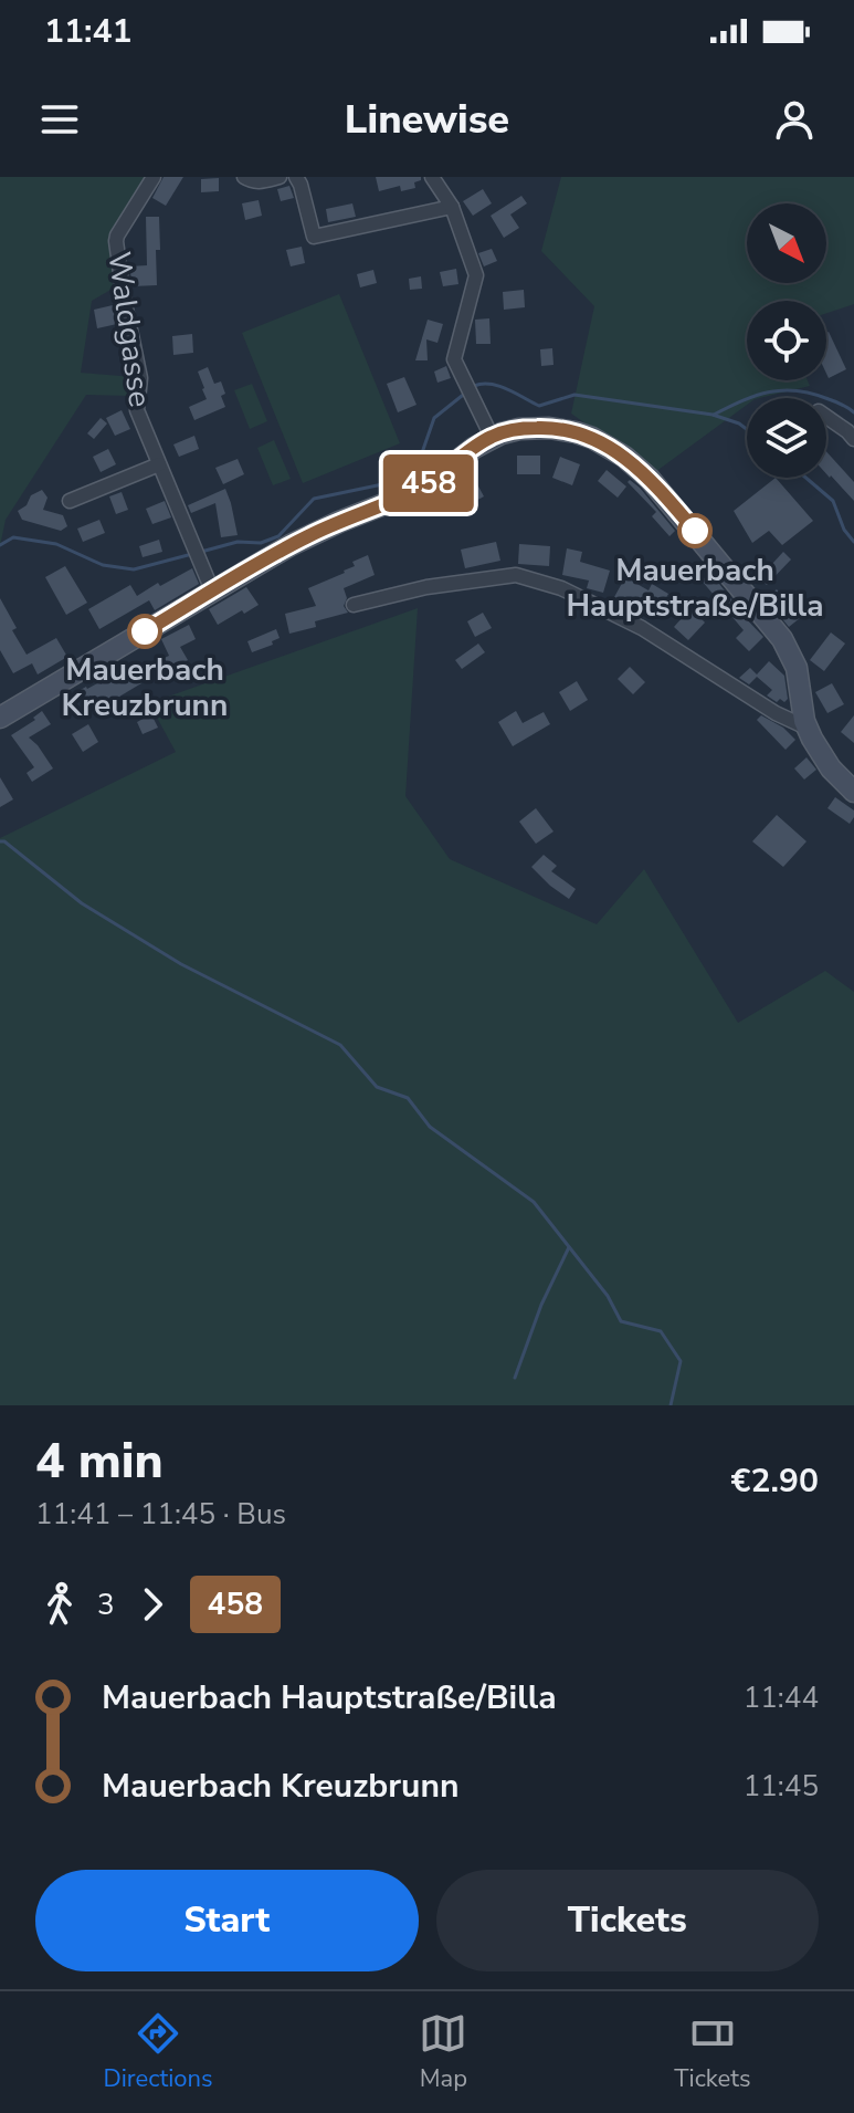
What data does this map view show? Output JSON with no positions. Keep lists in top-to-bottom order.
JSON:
{
  "streets": {
    "street": ["Waldgasse"]
  },
  "places": ["Mauerbach Hauptstraße/Billa", "Mauerbach Kreuzbrunn"],
  "lines": ["bus line 458"],
  "north": "bottom right",
  "page": {
    "status": "11:41",
    "header": "Linewise",
    "on_map": "458",
    "heading": ["4 min", "11:41 – 11:45 · Bus", "€2.90"],
    "legs": ["3", "458"],
    "list": [
      {
        "name": "Mauerbach Hauptstraße/Billa",
        "value": "11:44"
      },
      {
        "name": "Mauerbach Kreuzbrunn",
        "value": "11:45"
      }
    ],
    "buttons": ["Start", "Tickets"],
    "tabs": ["Directions", "Map", "Tickets"]
  }
}
